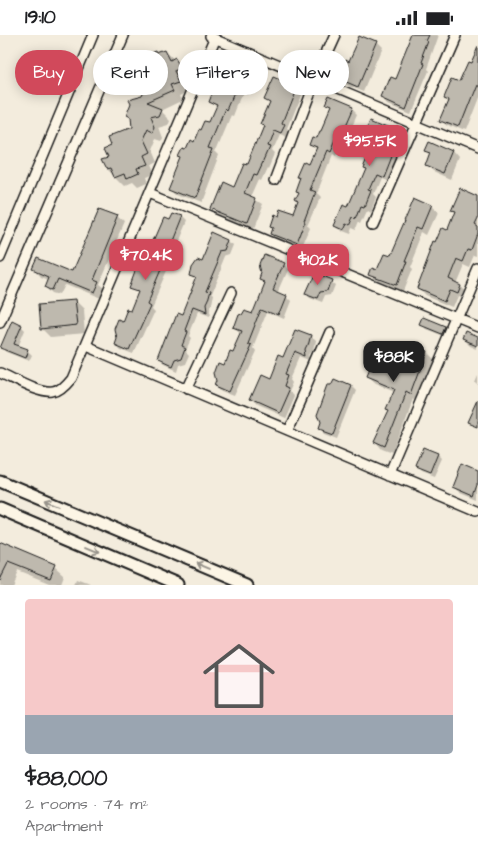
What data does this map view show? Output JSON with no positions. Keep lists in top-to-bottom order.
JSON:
{
  "page": {
    "status": "19:10",
    "chip": [
      "Buy",
      "Rent",
      "Filters",
      "New"
    ],
    "price": [
      "$95.5K",
      "$70.4K",
      "$102K",
      "$88K"
    ],
    "list": [
      {
        "name": "$88,000",
        "note": "2 rooms · 74 m² · Apartment"
      }
    ]
  }
}
